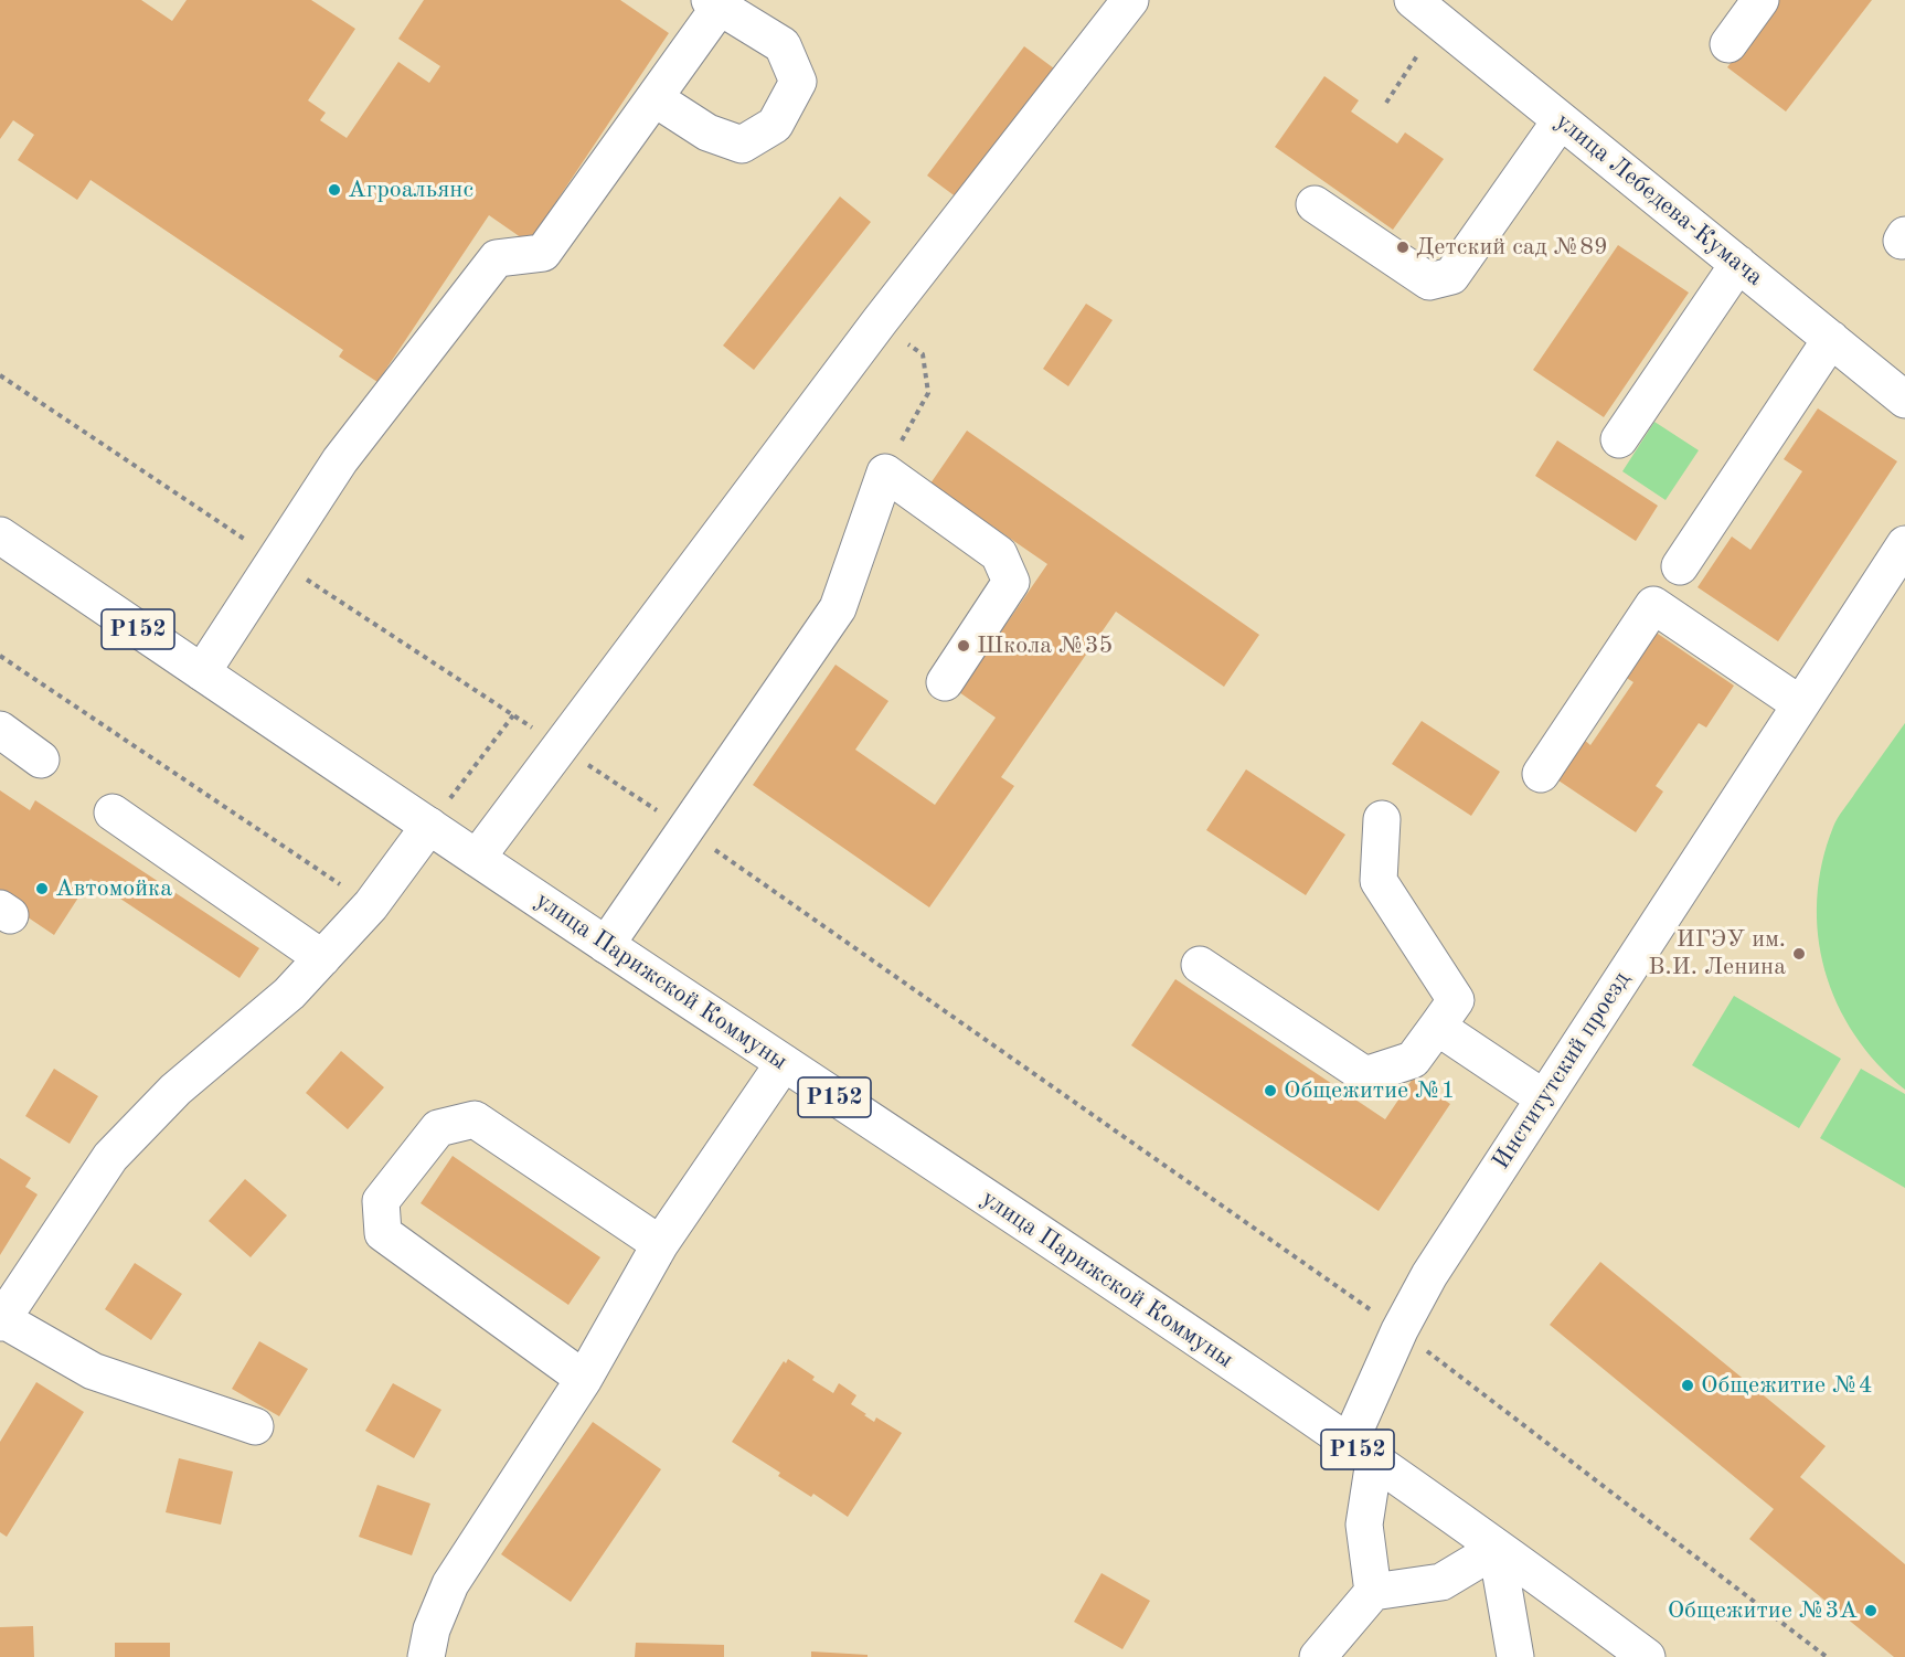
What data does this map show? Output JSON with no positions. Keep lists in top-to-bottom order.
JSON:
{
  "streets": {
    "street": [
      "улица Лебедева-Кумача",
      "Р152",
      "улица Парижской Коммуны",
      "Институтский проезд"
    ]
  },
  "crossings": [
    ["улица Парижской Коммуны", "Институтский проезд"]
  ],
  "places": [
    "Агроальянс",
    "Детский сад №89",
    "Школа №35",
    "Автомойка",
    "ИГЭУ им. В.И. Ленина",
    "Общежитие №1",
    "Общежитие №4",
    "Общежитие №3А"
  ]
}
